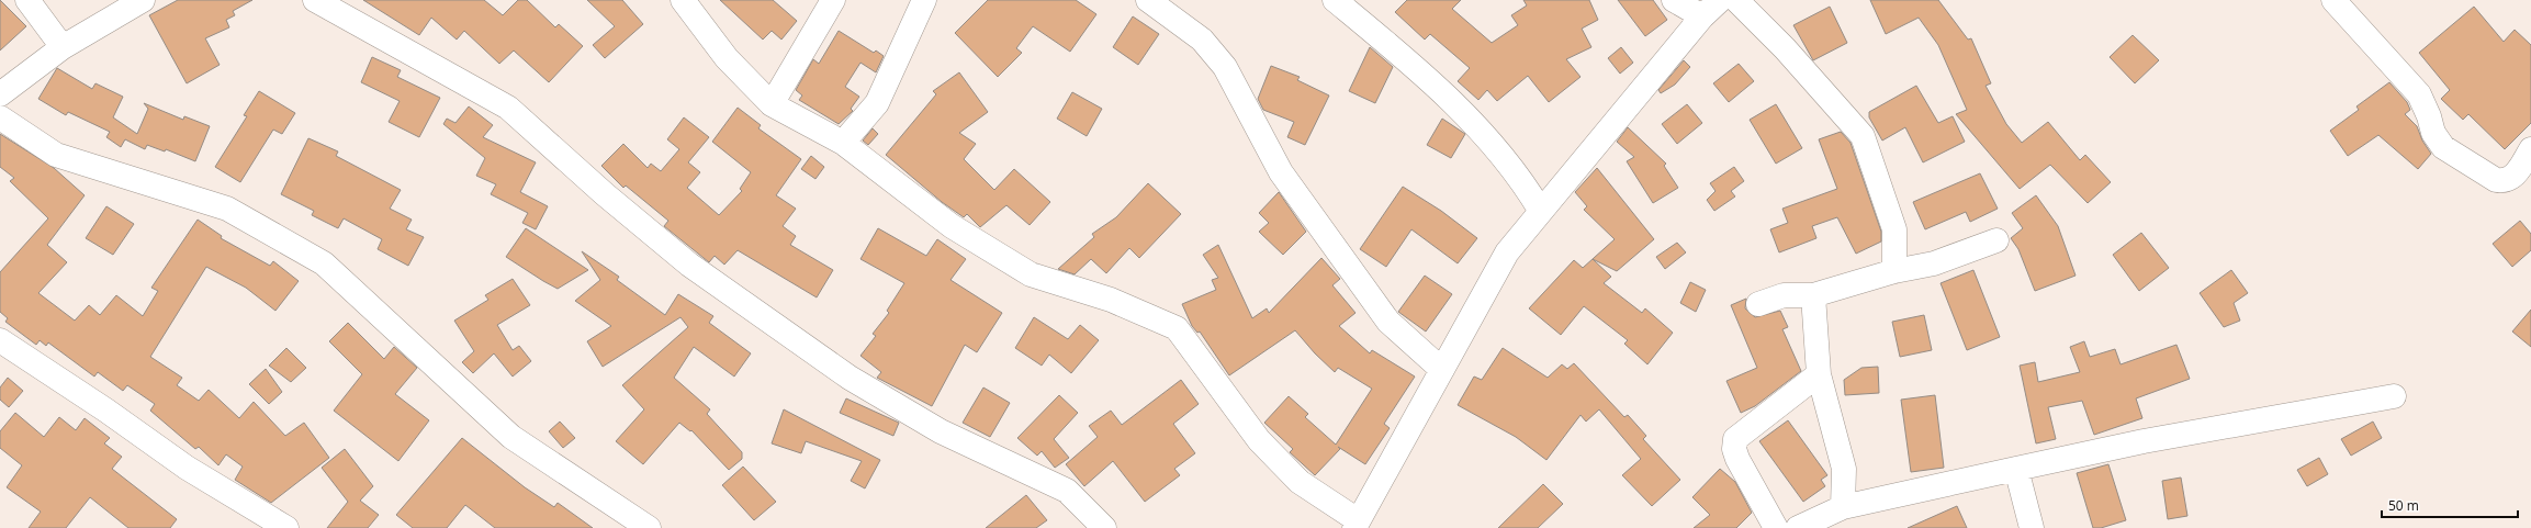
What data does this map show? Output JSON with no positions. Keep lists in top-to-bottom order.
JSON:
{
  "scale_bar": "50 m"
}
